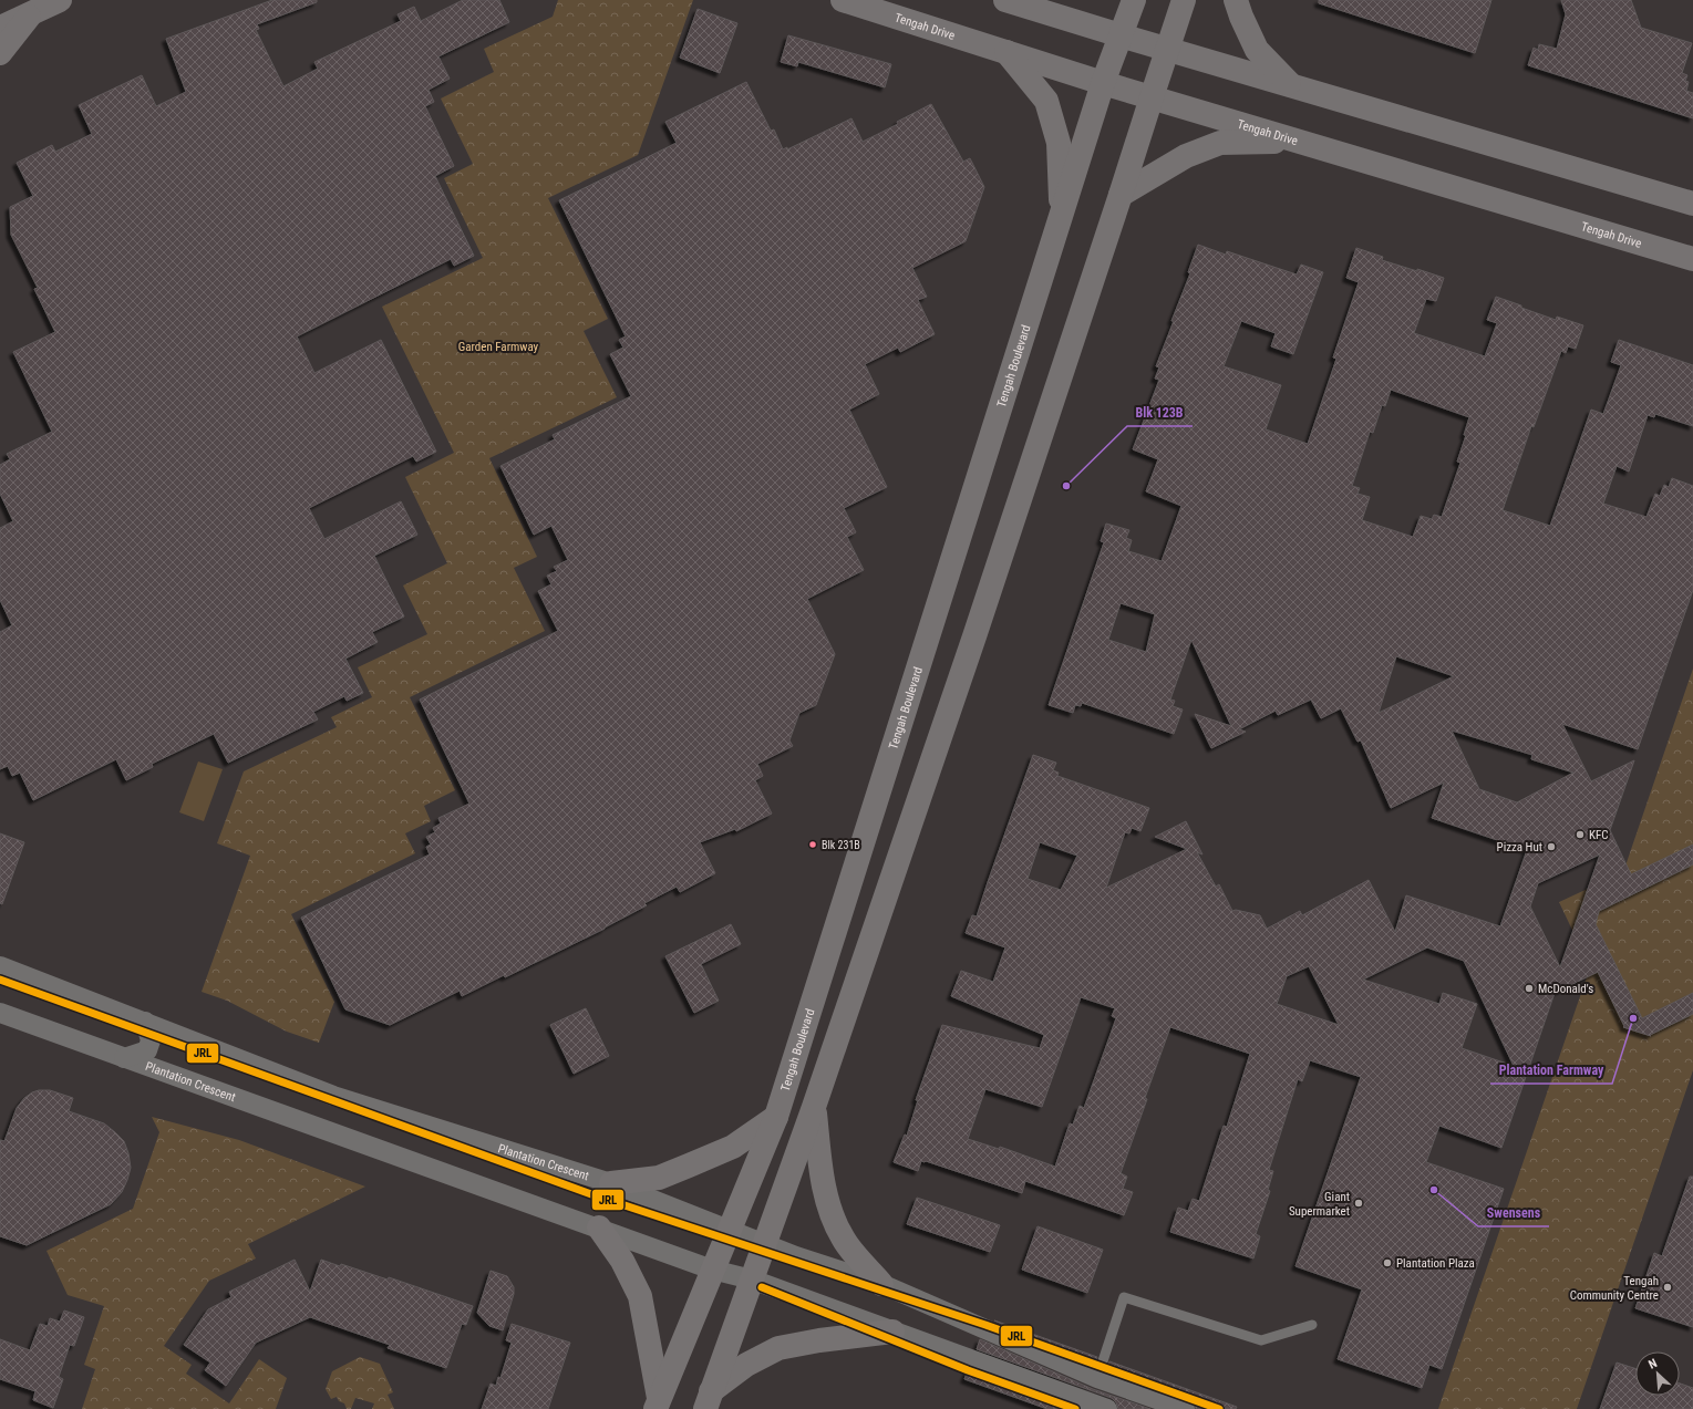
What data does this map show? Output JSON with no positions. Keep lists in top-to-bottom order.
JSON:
{
  "streets": {
    "main road": ["Tengah Drive", "Tengah Boulevard"],
    "street": ["Plantation Crescent"]
  },
  "crossings": [
    ["Tengah Drive", "Tengah Boulevard"],
    ["Tengah Boulevard", "Plantation Crescent"]
  ],
  "parks": ["Garden Farmway"],
  "places": [
    "Blk 123B",
    "KFC",
    "Blk 231B",
    "Pizza Hut",
    "McDonald's",
    "Plantation Farmway",
    "Swensens",
    "Giant Supermarket",
    "Plantation Plaza",
    "Tengah Community Centre"
  ],
  "lines": ["transit line JRL"],
  "north": "top left"
}
